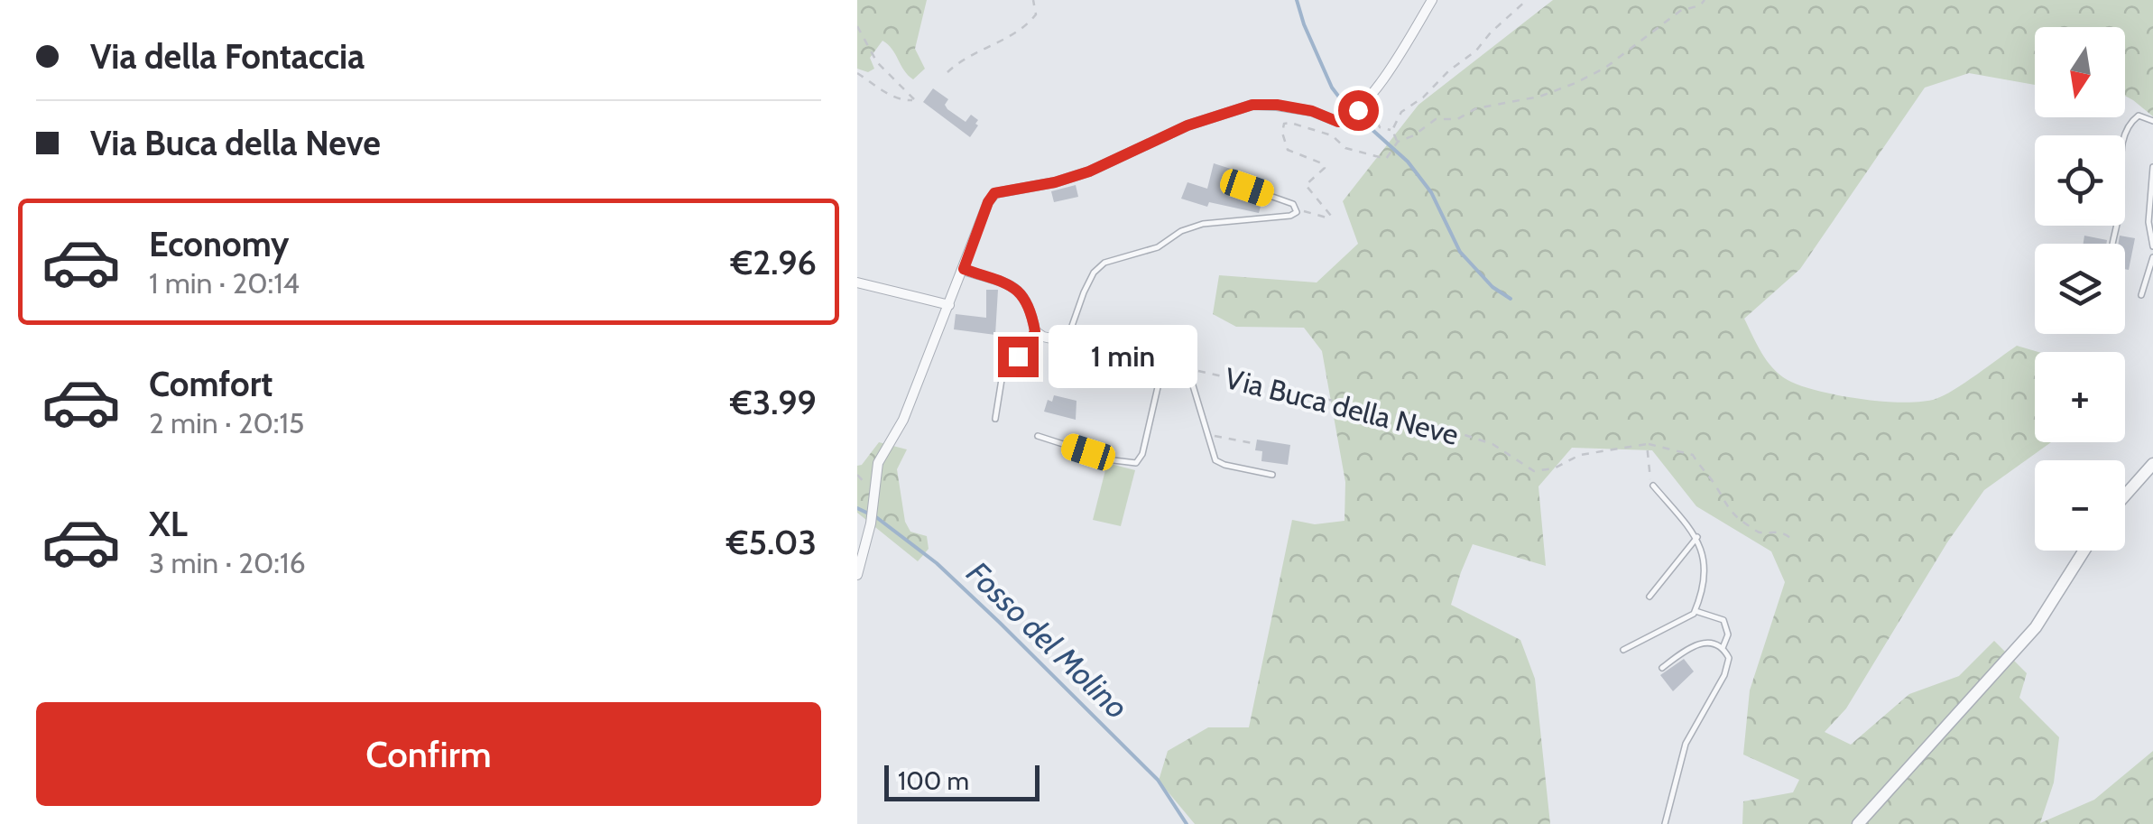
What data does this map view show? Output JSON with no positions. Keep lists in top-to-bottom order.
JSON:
{
  "streets": {
    "street": ["Via Buca della Neve"]
  },
  "water": ["Fosso del Molino"],
  "scale_bar": "100 m",
  "north": "bottom",
  "page": {
    "banner": ["Via della Fontaccia", "Via Buca della Neve"],
    "map_buttons": ["+", "−"],
    "list": [
      {
        "name": "Economy",
        "note": "1 min · 20:14",
        "value": "€2.96"
      },
      {
        "name": "Comfort",
        "note": "2 min · 20:15",
        "value": "€3.99"
      },
      {
        "name": "XL",
        "note": "3 min · 20:16",
        "value": "€5.03"
      }
    ],
    "bubble": "1 min",
    "buttons": "Confirm",
    "scale": "100 m"
  }
}
